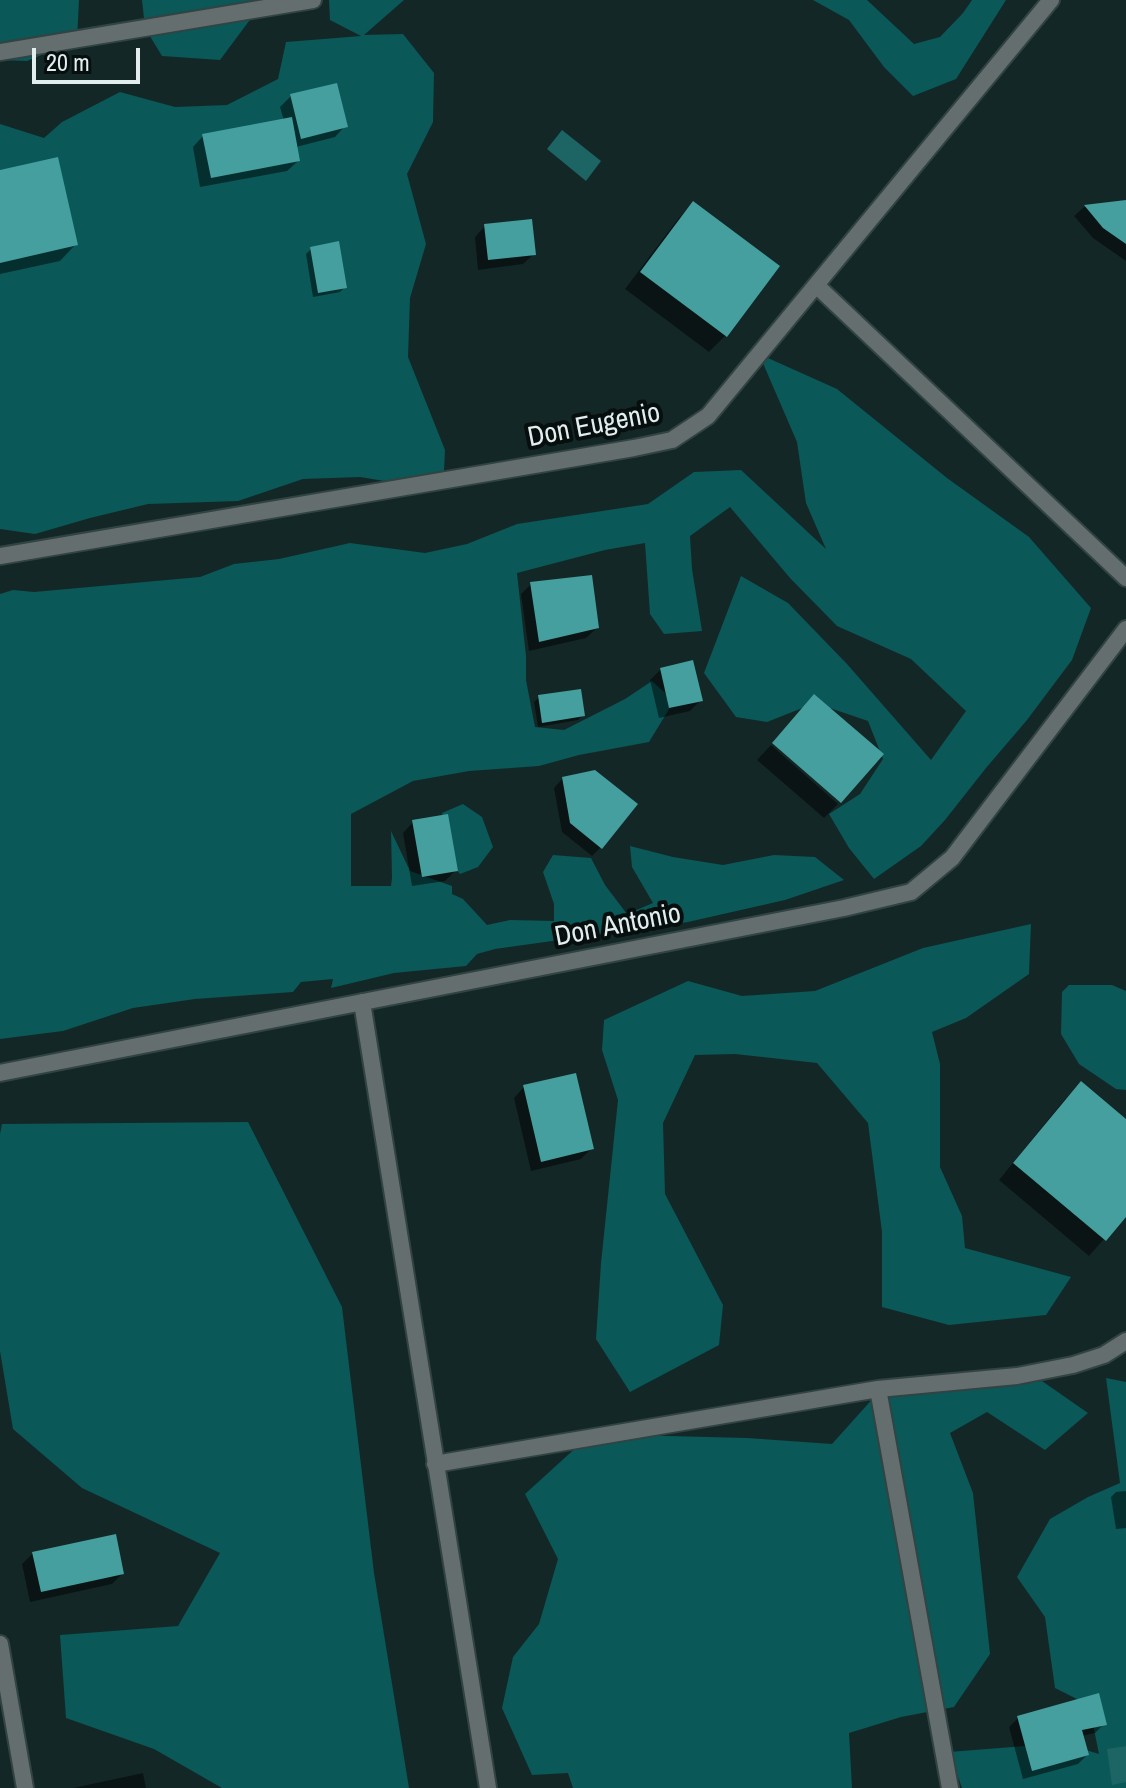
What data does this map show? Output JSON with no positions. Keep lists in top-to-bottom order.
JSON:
{
  "streets": {
    "street": ["Don Eugenio", "Don Antonio"]
  },
  "scale_bar": "20 m"
}
